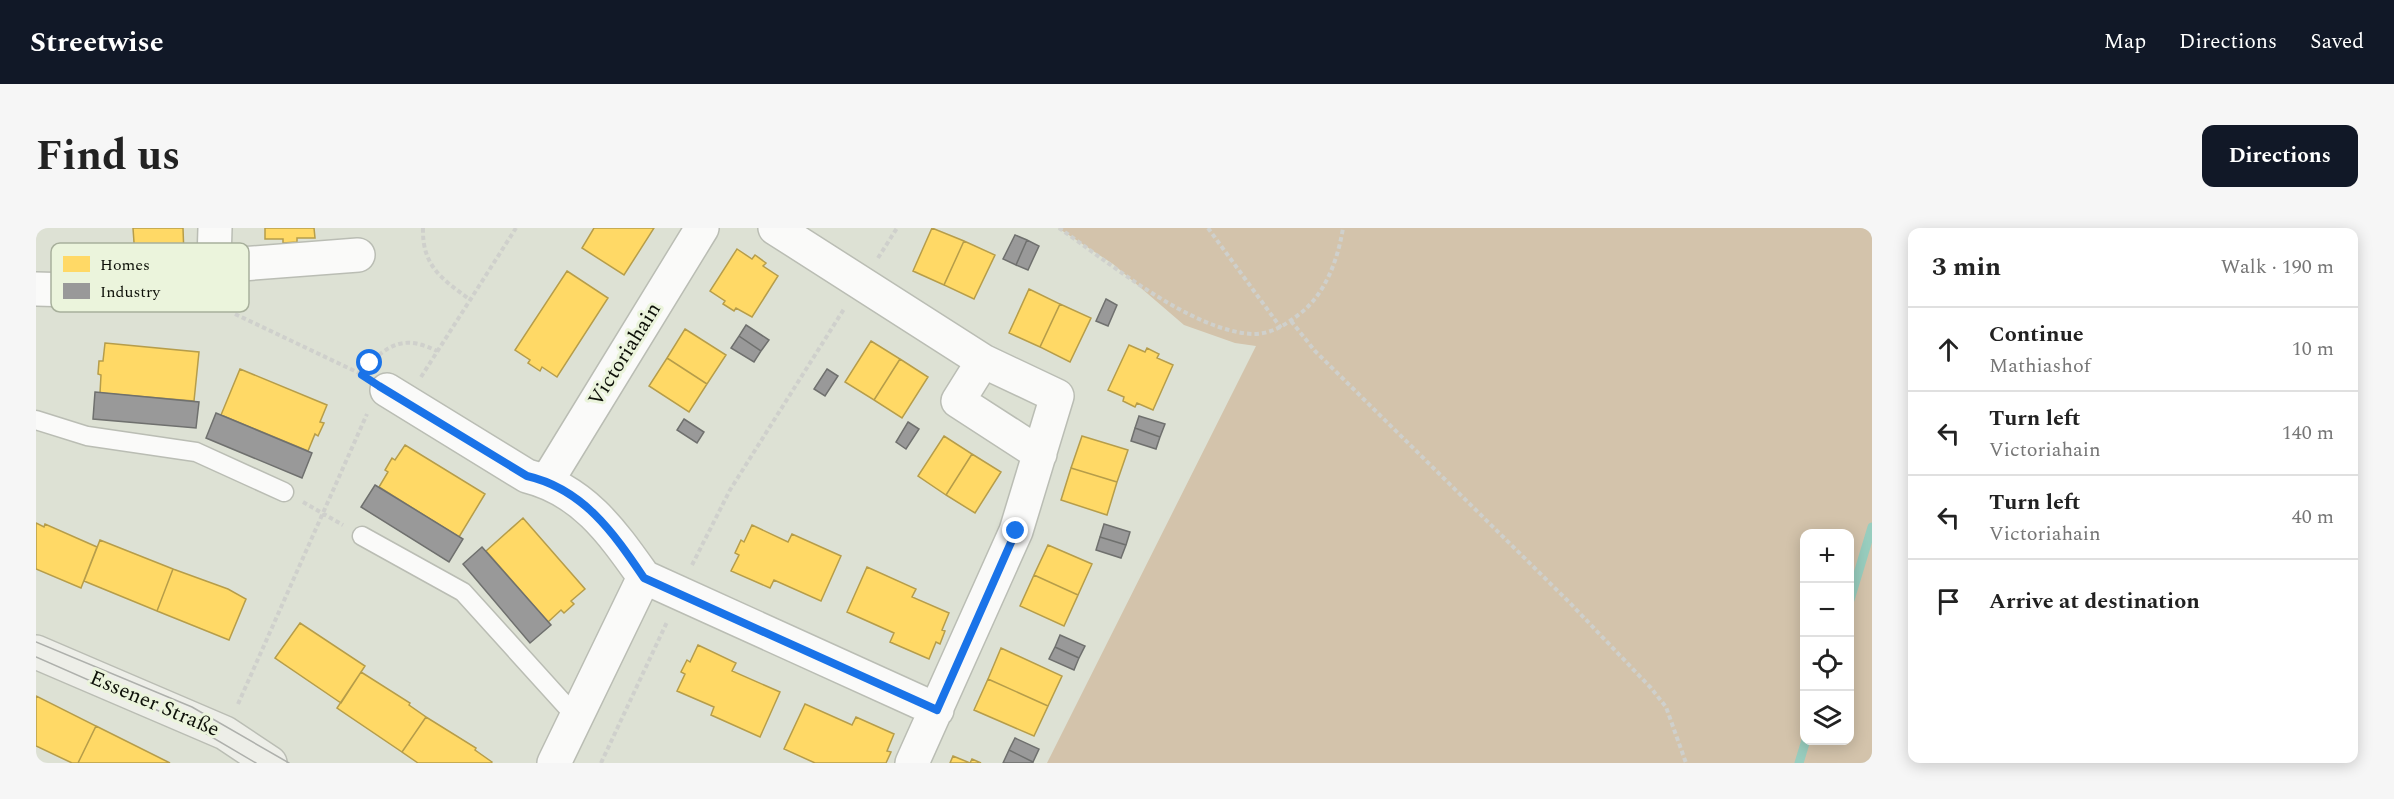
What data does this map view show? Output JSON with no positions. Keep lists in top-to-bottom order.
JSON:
{
  "streets": {
    "main road": ["Essener Straße"],
    "street": ["Victoriahain"]
  },
  "legend": ["Homes", "Industry"],
  "page": {
    "header": "Streetwise",
    "nav": ["Map", "Directions", "Saved"],
    "title": "Find us",
    "buttons": "Directions",
    "heading": ["3 min", "Walk · 190 m"],
    "list": [
      ["Continue", "Mathiashof", "10 m"],
      ["Turn left", "Victoriahain", "140 m"],
      ["Turn left", "Victoriahain", "40 m"],
      "Arrive at destination"
    ],
    "map_buttons": ["+", "−"]
  }
}
